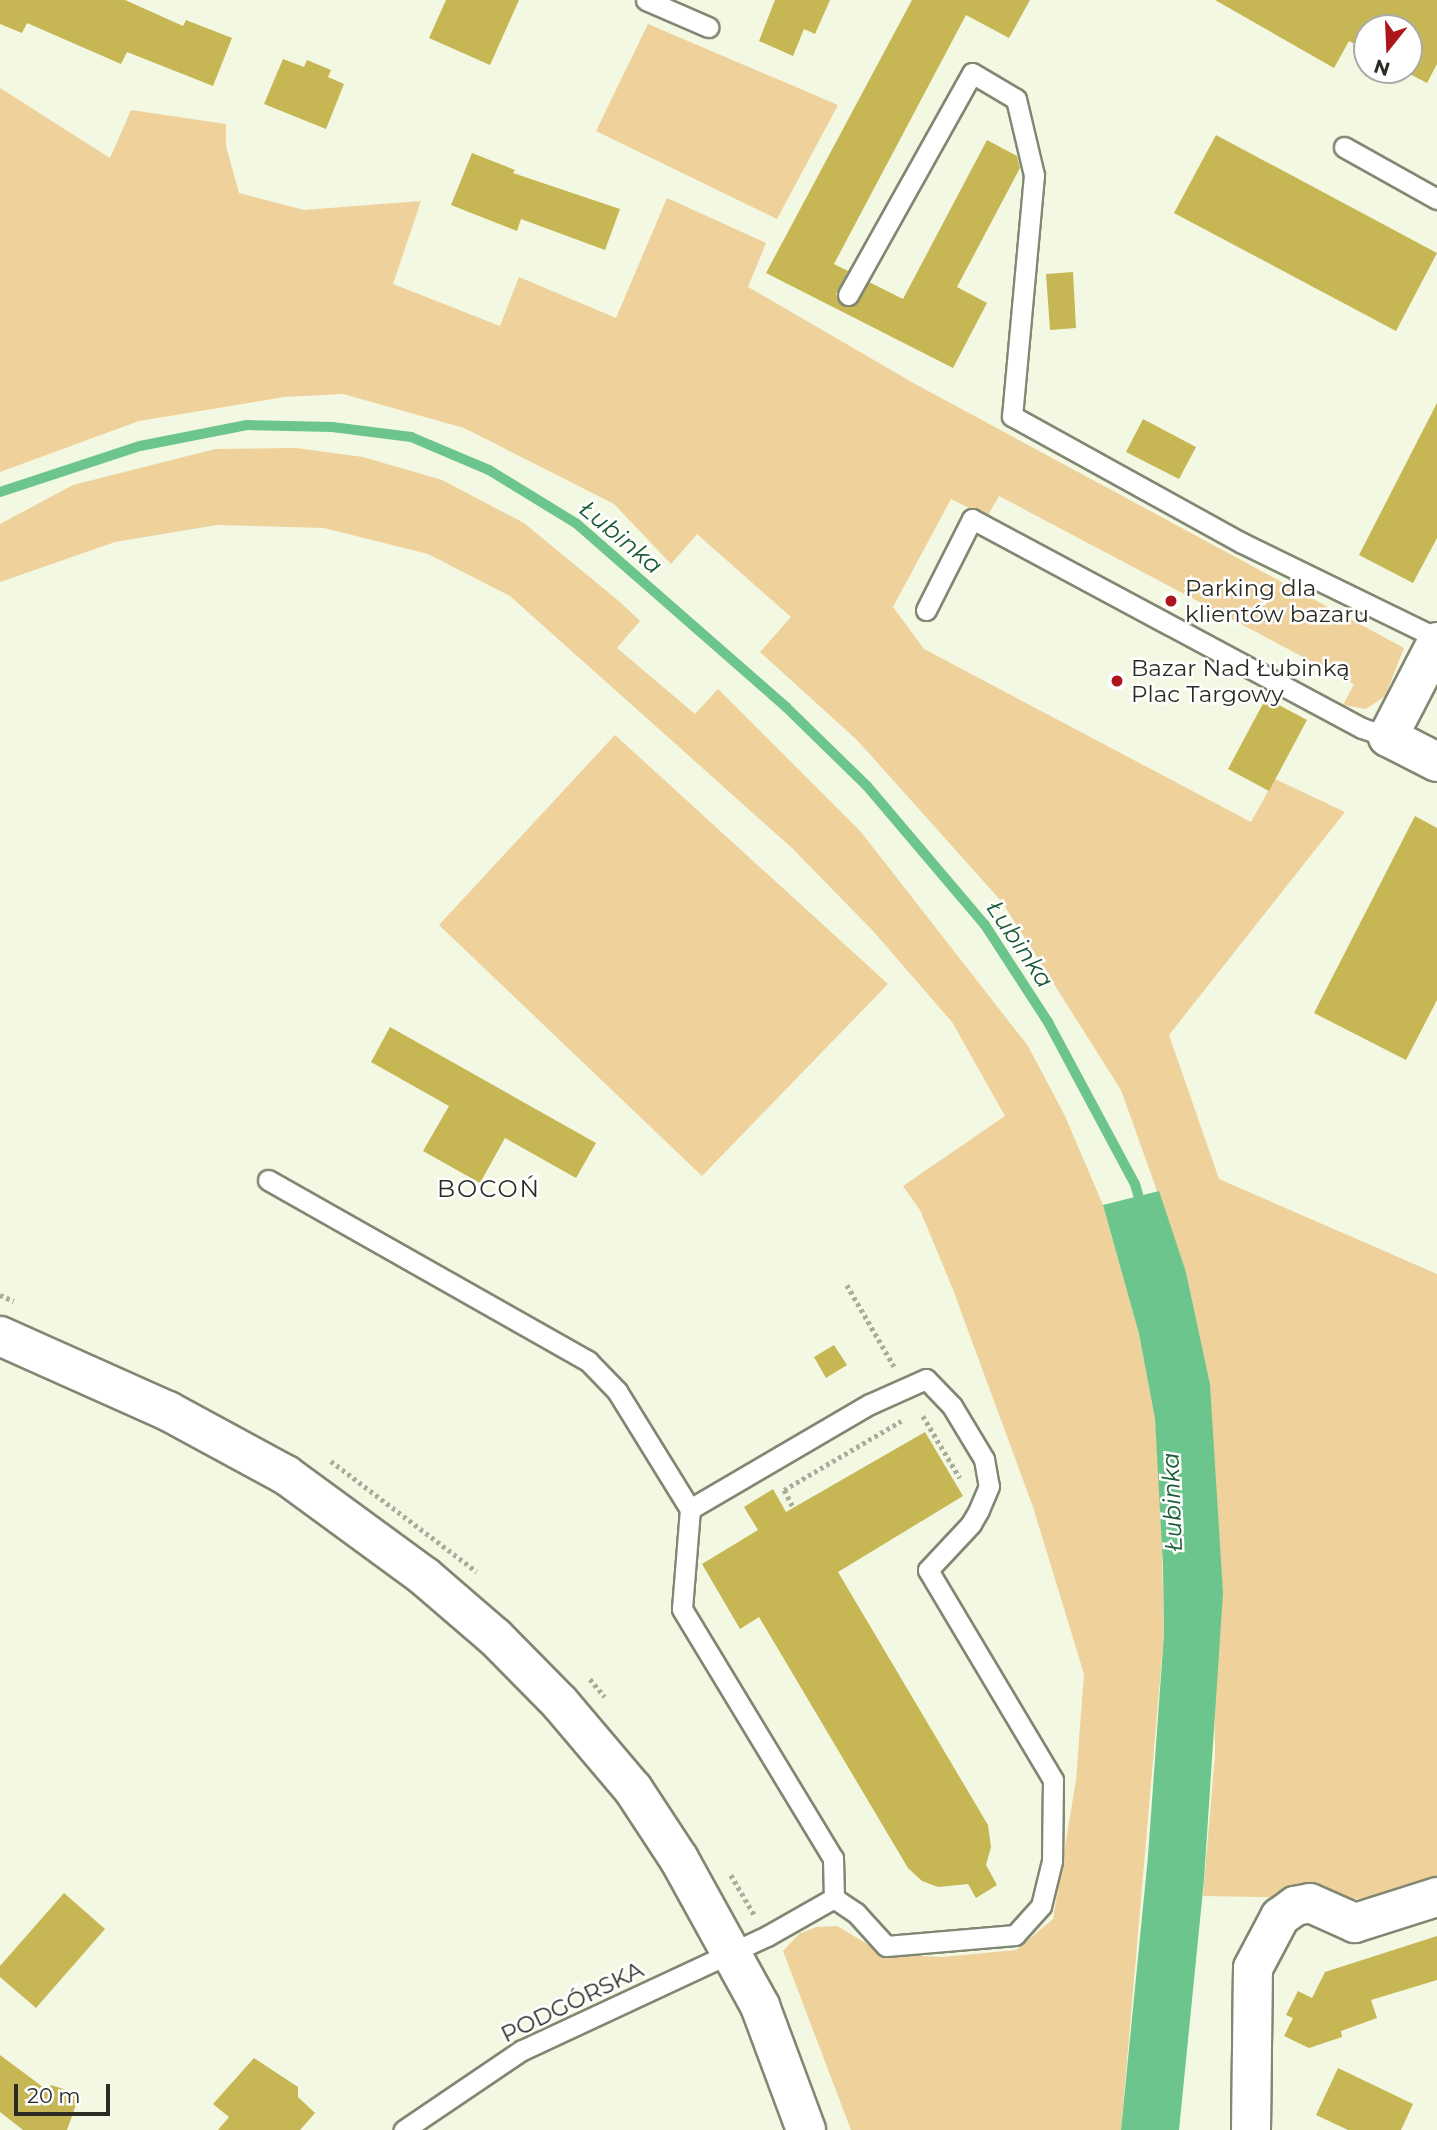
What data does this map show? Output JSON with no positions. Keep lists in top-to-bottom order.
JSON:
{
  "streets": {
    "lane": ["PODGÓRSKA"]
  },
  "districts": ["BOCOŃ"],
  "water": ["Łubinka"],
  "places": ["Parking dla klientów bazaru", "Bazar Nad Łubinką Plac Targowy"],
  "scale_bar": "20 m",
  "north": "bottom"
}
